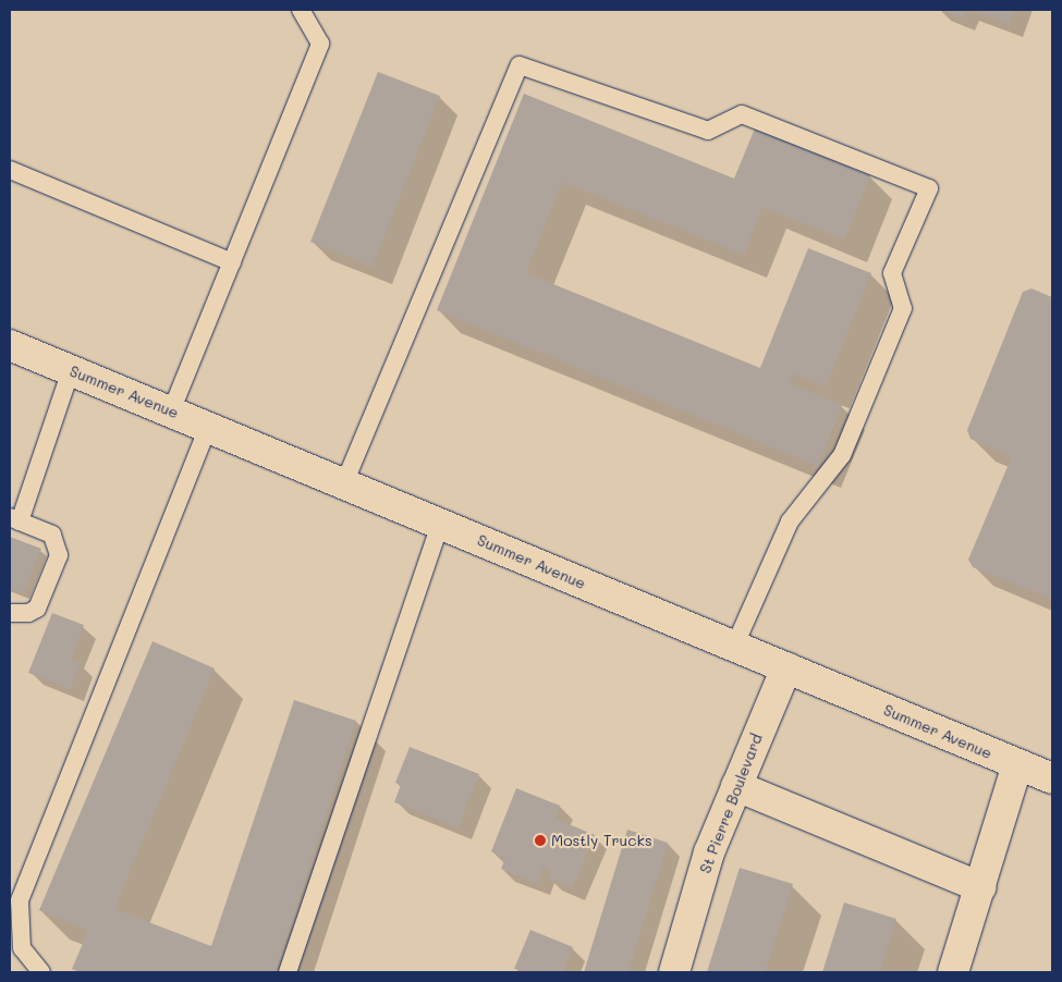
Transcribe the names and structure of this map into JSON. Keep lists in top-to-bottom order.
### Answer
{
  "streets": {
    "main road": ["Summer Avenue", "St Pierre Boulevard"]
  },
  "crossings": [
    ["Summer Avenue", "St Pierre Boulevard"]
  ],
  "places": ["Mostly Trucks"]
}
